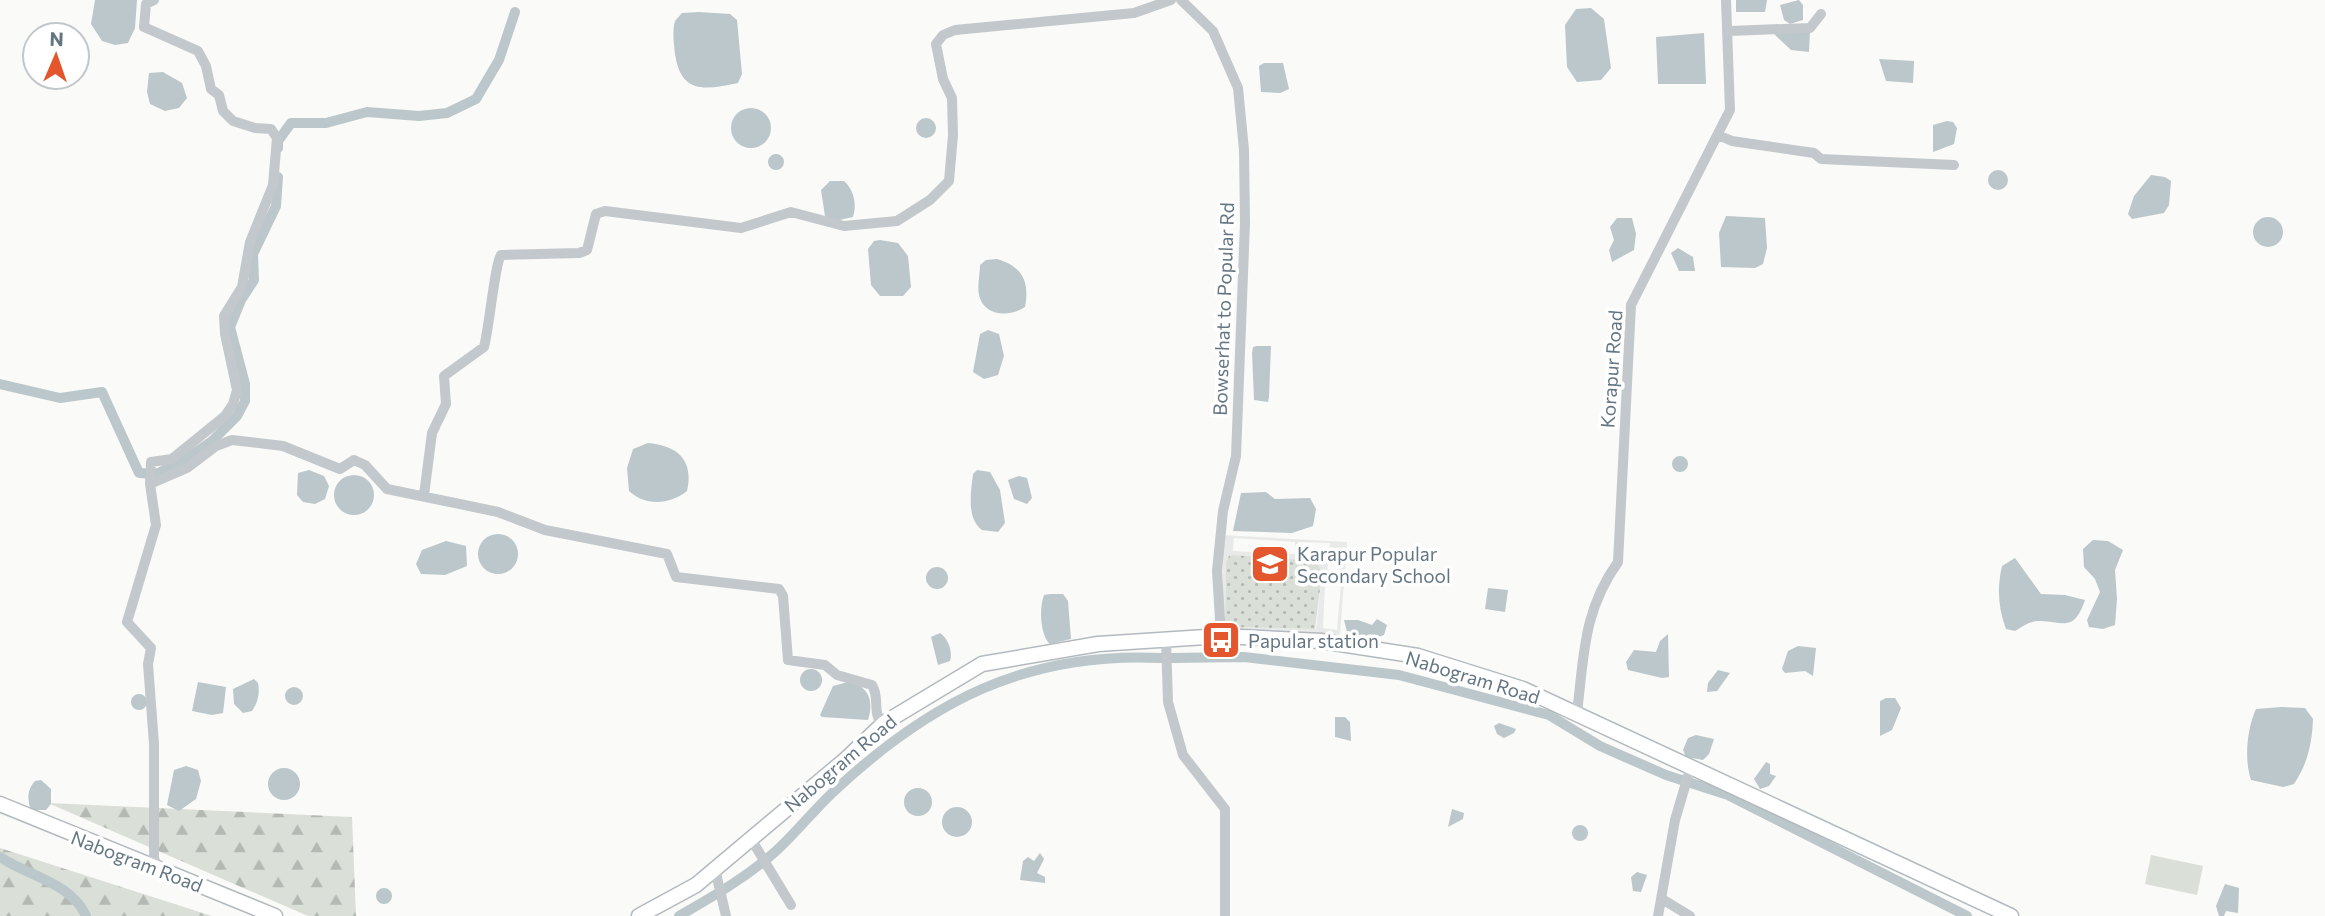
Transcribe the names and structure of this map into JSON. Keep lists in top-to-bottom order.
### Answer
{
  "streets": {
    "main road": ["Nabogram Road"],
    "street": ["Bowserhat to Popular Rd", "Korapur Road"]
  },
  "crossings": [
    ["Bowserhat to Popular Rd", "Nabogram Road"],
    ["Korapur Road", "Nabogram Road"]
  ],
  "places": {
    "school or university": ["Karapur Popular Secondary School"],
    "bus stop": ["Papular station"]
  },
  "north": "top"
}
